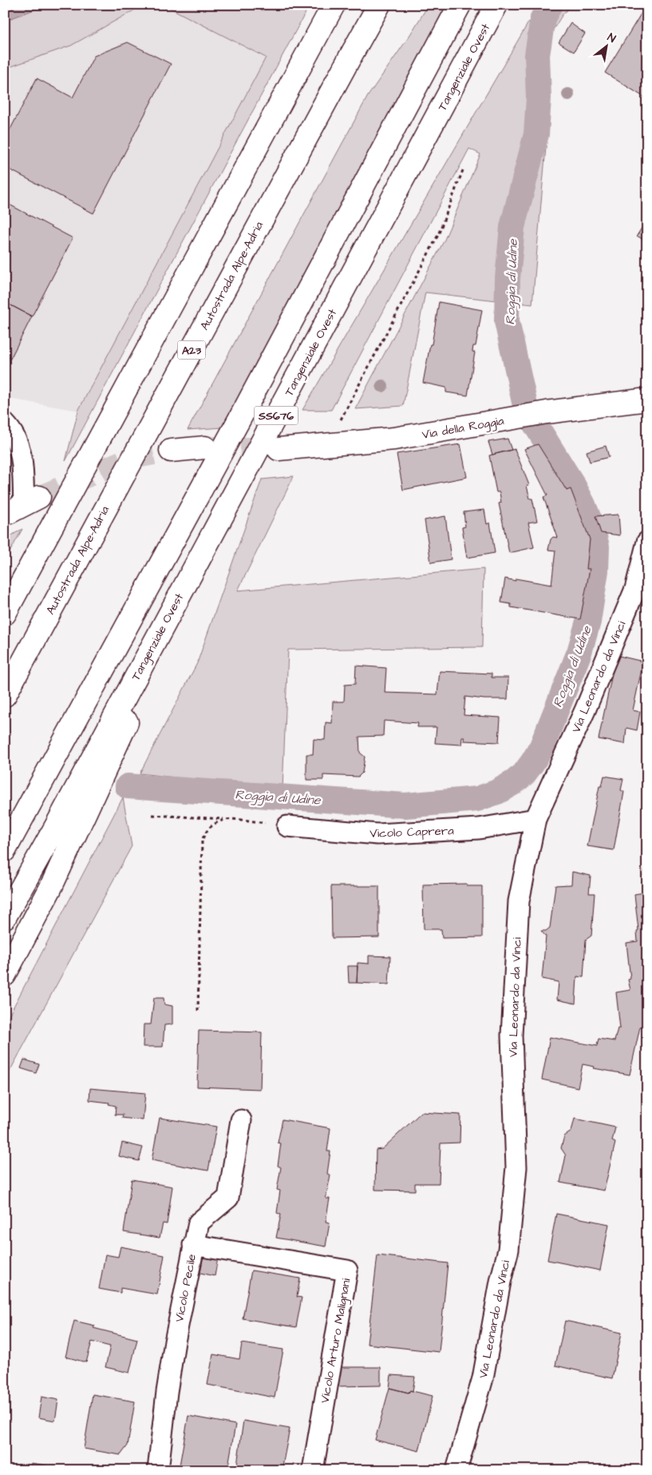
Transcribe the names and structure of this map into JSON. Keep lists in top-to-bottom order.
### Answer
{
  "streets": {
    "main road": [
      "Tangenziale Ovest",
      "Autostrada Alpe-Adria",
      "A23",
      "SS676",
      "Via della Roggia"
    ],
    "street": [
      "Via Leonardo da Vinci",
      "Vicolo Caprera",
      "Vicolo Pecile",
      "Vicolo Arturo Malignani"
    ]
  },
  "crossings": [
    ["Via Leonardo da Vinci", "Vicolo Caprera"],
    ["Vicolo Pecile", "Vicolo Arturo Malignani"]
  ],
  "water": ["Roggia di Udine"],
  "north": "top right"
}
